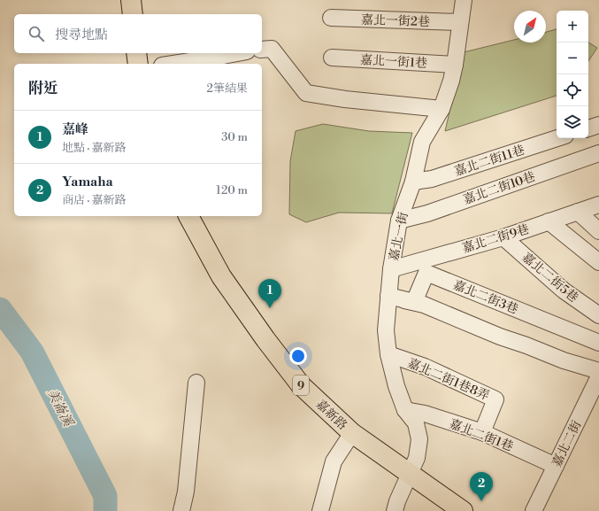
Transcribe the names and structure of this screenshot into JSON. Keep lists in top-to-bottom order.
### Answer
{
  "streets": {
    "main road": ["9", "嘉新路"],
    "street": [
      "嘉北一街2巷",
      "嘉北一街1巷",
      "嘉北二街11巷",
      "嘉北二街10巷",
      "嘉北一街",
      "嘉北二街9巷",
      "嘉北二街5巷",
      "嘉北二街3巷",
      "嘉北二街1巷8弄",
      "嘉北二街1巷",
      "嘉北二街"
    ]
  },
  "crossings": [
    ["嘉北一街2巷", "嘉北一街"],
    ["嘉北一街1巷", "嘉北一街"],
    ["嘉北二街11巷", "嘉北一街"],
    ["嘉北二街10巷", "嘉北一街"],
    ["嘉北一街", "嘉北二街9巷"],
    ["嘉北一街", "嘉北二街3巷"],
    ["嘉北一街", "嘉北二街1巷8弄"],
    ["嘉北一街", "嘉新路"],
    ["嘉北一街", "嘉北二街1巷"],
    ["嘉北二街9巷", "嘉北二街5巷"],
    ["嘉北二街1巷8弄", "嘉北二街1巷"],
    ["嘉北二街1巷", "嘉北二街"]
  ],
  "water": ["美崙溪"],
  "north": "top right",
  "page": {
    "map_buttons": ["+", "−"],
    "search": "搜尋地點",
    "heading": ["附近", "2筆結果"],
    "list": [
      {
        "mark": "1",
        "name": "嘉峰",
        "note": "地點 · 嘉新路",
        "value": "30 m"
      },
      {
        "mark": "2",
        "name": "Yamaha",
        "note": "商店 · 嘉新路",
        "value": "120 m"
      }
    ],
    "pins": ["1", "2"]
  }
}
